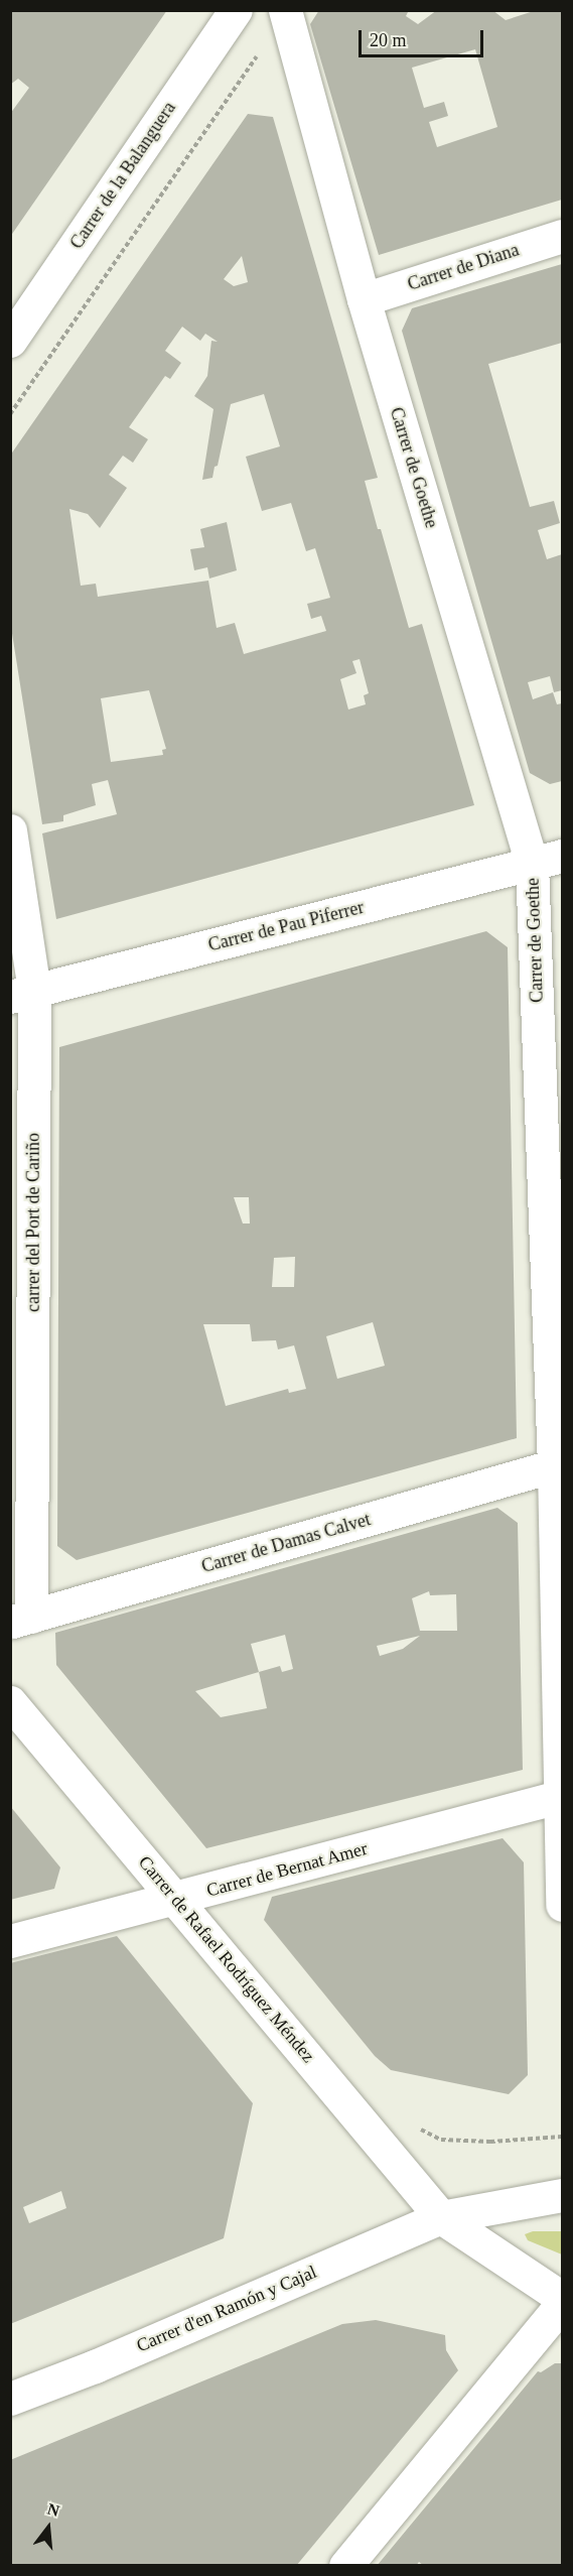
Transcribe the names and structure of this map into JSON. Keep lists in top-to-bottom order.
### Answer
{
  "streets": {
    "street": [
      "Carrer de la Balanguera",
      "Carrer de Diana",
      "Carrer de Goethe",
      "Carrer de Pau Piferrer",
      "carrer del Port de Cariño",
      "Carrer de Damas Calvet",
      "Carrer de Bernat Amer",
      "Carrer de Rafael Rodríguez Méndez",
      "Carrer d'en Ramón y Cajal"
    ]
  },
  "crossings": [
    ["Carrer de Diana", "Carrer de Goethe"],
    ["Carrer de Goethe", "Carrer de Pau Piferrer"],
    ["Carrer de Goethe", "Carrer de Damas Calvet"],
    ["Carrer de Goethe", "Carrer de Bernat Amer"],
    ["Carrer de Pau Piferrer", "carrer del Port de Cariño"],
    ["carrer del Port de Cariño", "Carrer de Damas Calvet"],
    ["Carrer de Bernat Amer", "Carrer de Rafael Rodríguez Méndez"],
    ["Carrer de Rafael Rodríguez Méndez", "Carrer d'en Ramón y Cajal"]
  ],
  "scale_bar": "20 m",
  "north": "top"
}
